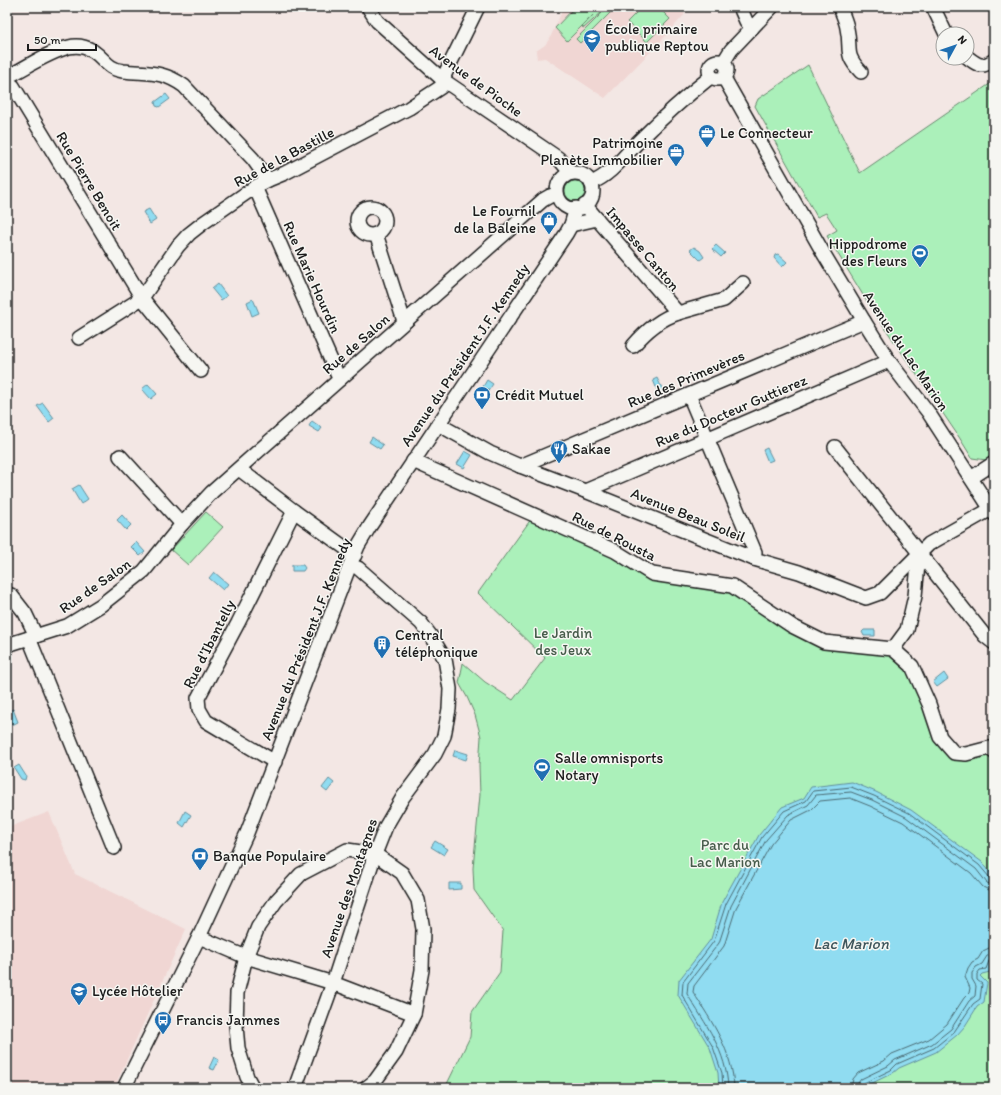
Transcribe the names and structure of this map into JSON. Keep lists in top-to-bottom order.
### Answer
{
  "streets": {
    "street": [
      "Avenue de Pioche",
      "Rue de la Bastille",
      "Rue Pierre Benoit",
      "Impasse Canton",
      "Rue Marie Hourdin",
      "Rue de Salon",
      "Avenue du Lac Marion",
      "Avenue du Président J.F. Kennedy",
      "Rue des Primevères",
      "Rue du Docteur Guttierez",
      "Avenue Beau Soleil",
      "Rue de Rousta",
      "Rue d'Ibantelly",
      "Avenue des Montagnes"
    ]
  },
  "crossings": [
    ["Avenue de Pioche", "Rue de la Bastille"],
    ["Avenue de Pioche", "Impasse Canton"],
    ["Avenue de Pioche", "Rue de Salon"],
    ["Avenue de Pioche", "Avenue du Président J.F. Kennedy"],
    ["Rue de la Bastille", "Rue Pierre Benoit"],
    ["Rue de la Bastille", "Rue Marie Hourdin"],
    ["Impasse Canton", "Rue de Salon"],
    ["Impasse Canton", "Avenue du Président J.F. Kennedy"],
    ["Rue Marie Hourdin", "Rue de Salon"],
    ["Rue de Salon", "Avenue du Président J.F. Kennedy"],
    ["Avenue du Lac Marion", "Rue des Primevères"],
    ["Avenue du Lac Marion", "Rue du Docteur Guttierez"],
    ["Avenue du Lac Marion", "Avenue Beau Soleil"],
    ["Avenue du Président J.F. Kennedy", "Avenue Beau Soleil"],
    ["Avenue du Président J.F. Kennedy", "Rue de Rousta"],
    ["Avenue du Président J.F. Kennedy", "Rue d'Ibantelly"],
    ["Avenue du Président J.F. Kennedy", "Avenue des Montagnes"],
    ["Rue des Primevères", "Avenue Beau Soleil"],
    ["Rue du Docteur Guttierez", "Avenue Beau Soleil"]
  ],
  "water": ["Lac Marion"],
  "parks": ["Le Jardin des Jeux", "Parc du Lac Marion"],
  "places": {
    "school or university": ["École primaire publique Reptou", "Lycée Hôtelier"],
    "office": ["Le Connecteur", "Patrimoine Planète Immobilier"],
    "shop": ["Le Fournil de la Baleine"],
    "sports": ["Hippodrome des Fleurs", "Salle omnisports Notary"],
    "bank": ["Crédit Mutuel", "Banque Populaire"],
    "restaurant": ["Sakae"],
    "building": ["Central téléphonique"],
    "bus stop": ["Francis Jammes"]
  },
  "scale_bar": "50 m",
  "north": "top right"
}
